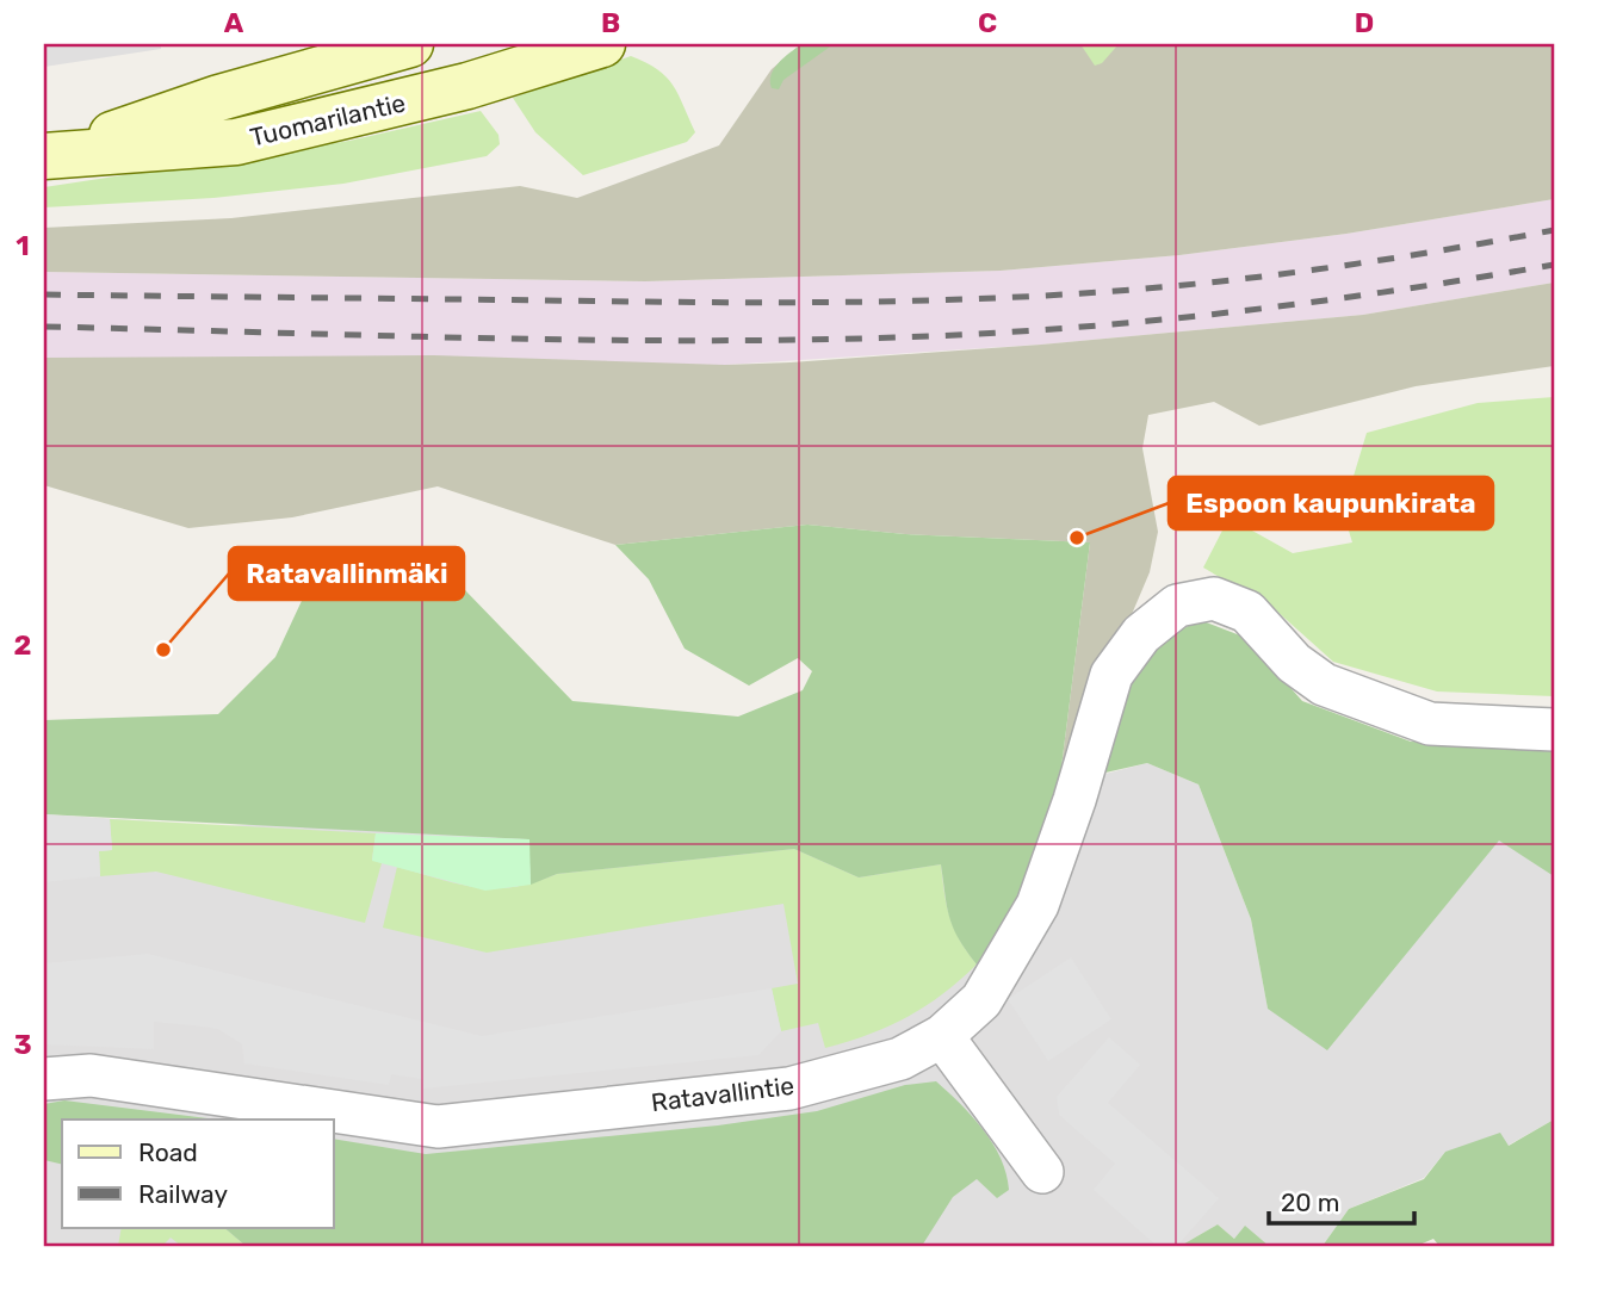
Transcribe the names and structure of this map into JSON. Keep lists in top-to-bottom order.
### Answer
{
  "streets": {
    "main road": ["Tuomarilantie"],
    "street": ["Ratavallintie"]
  },
  "places": ["Espoon kaupunkirata", "Ratavallinmäki"],
  "legend": ["Road", "Railway"],
  "scale_bar": "20 m",
  "grid": {
    "columns": [
      "A",
      "B",
      "C",
      "D"
    ],
    "rows": ["1", "2", "3"]
  }
}
